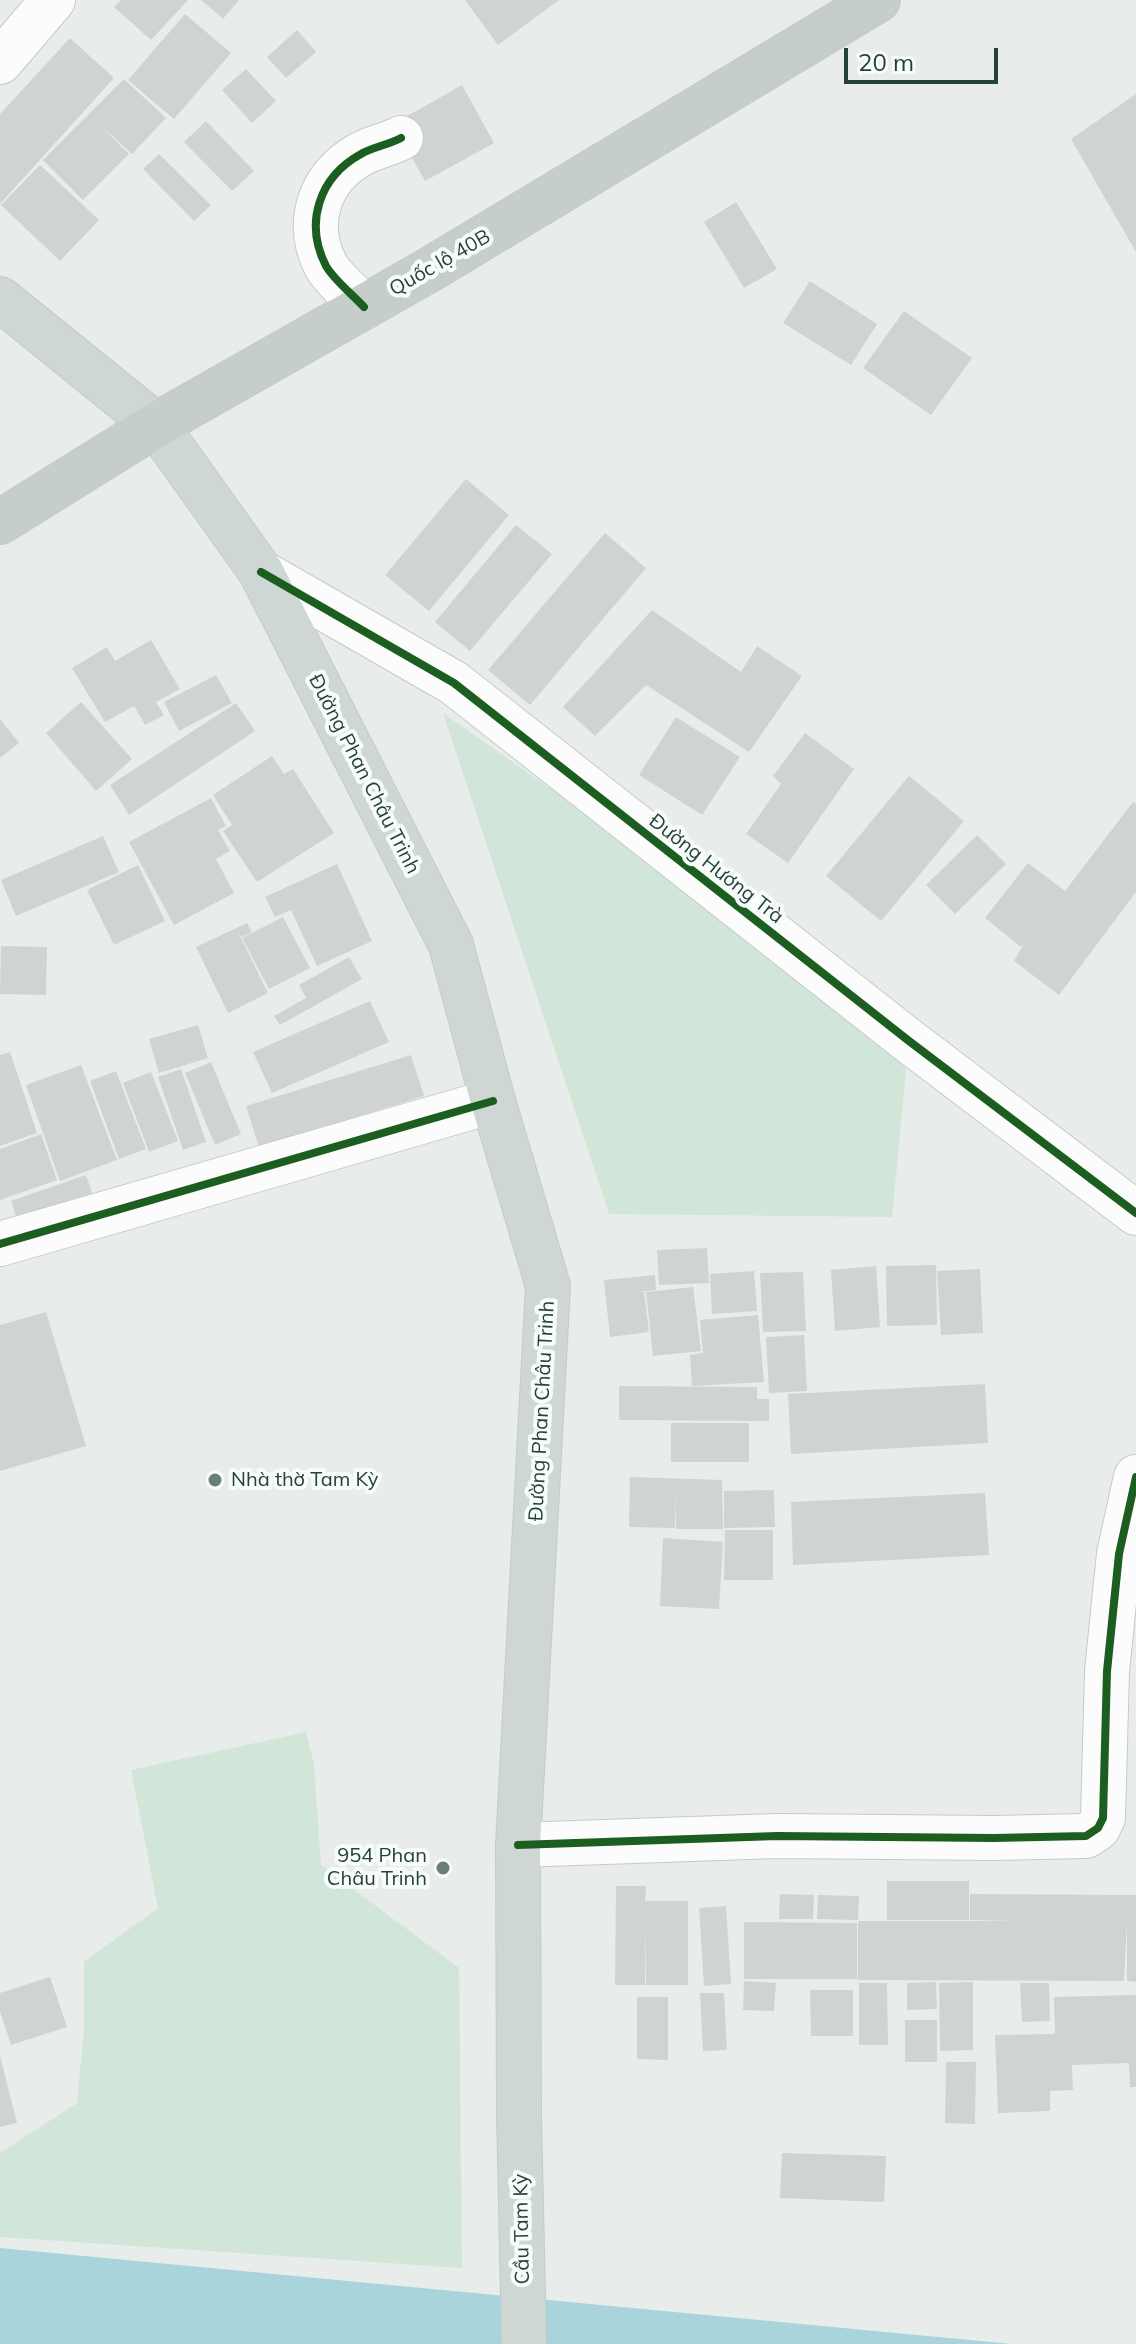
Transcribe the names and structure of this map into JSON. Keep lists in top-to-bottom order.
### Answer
{
  "streets": {
    "highway": ["Quốc lộ 40B"],
    "main road": ["Đường Phan Châu Trinh", "Cầu Tam Kỳ"],
    "street": ["Đường Hương Trà"]
  },
  "crossings": [
    ["Quốc lộ 40B", "Đường Phan Châu Trinh"],
    ["Đường Phan Châu Trinh", "Đường Hương Trà"],
    ["Đường Phan Châu Trinh", "Cầu Tam Kỳ"]
  ],
  "places": ["Nhà thờ Tam Kỳ", "954 Phan Châu Trinh"],
  "scale_bar": "20 m"
}
